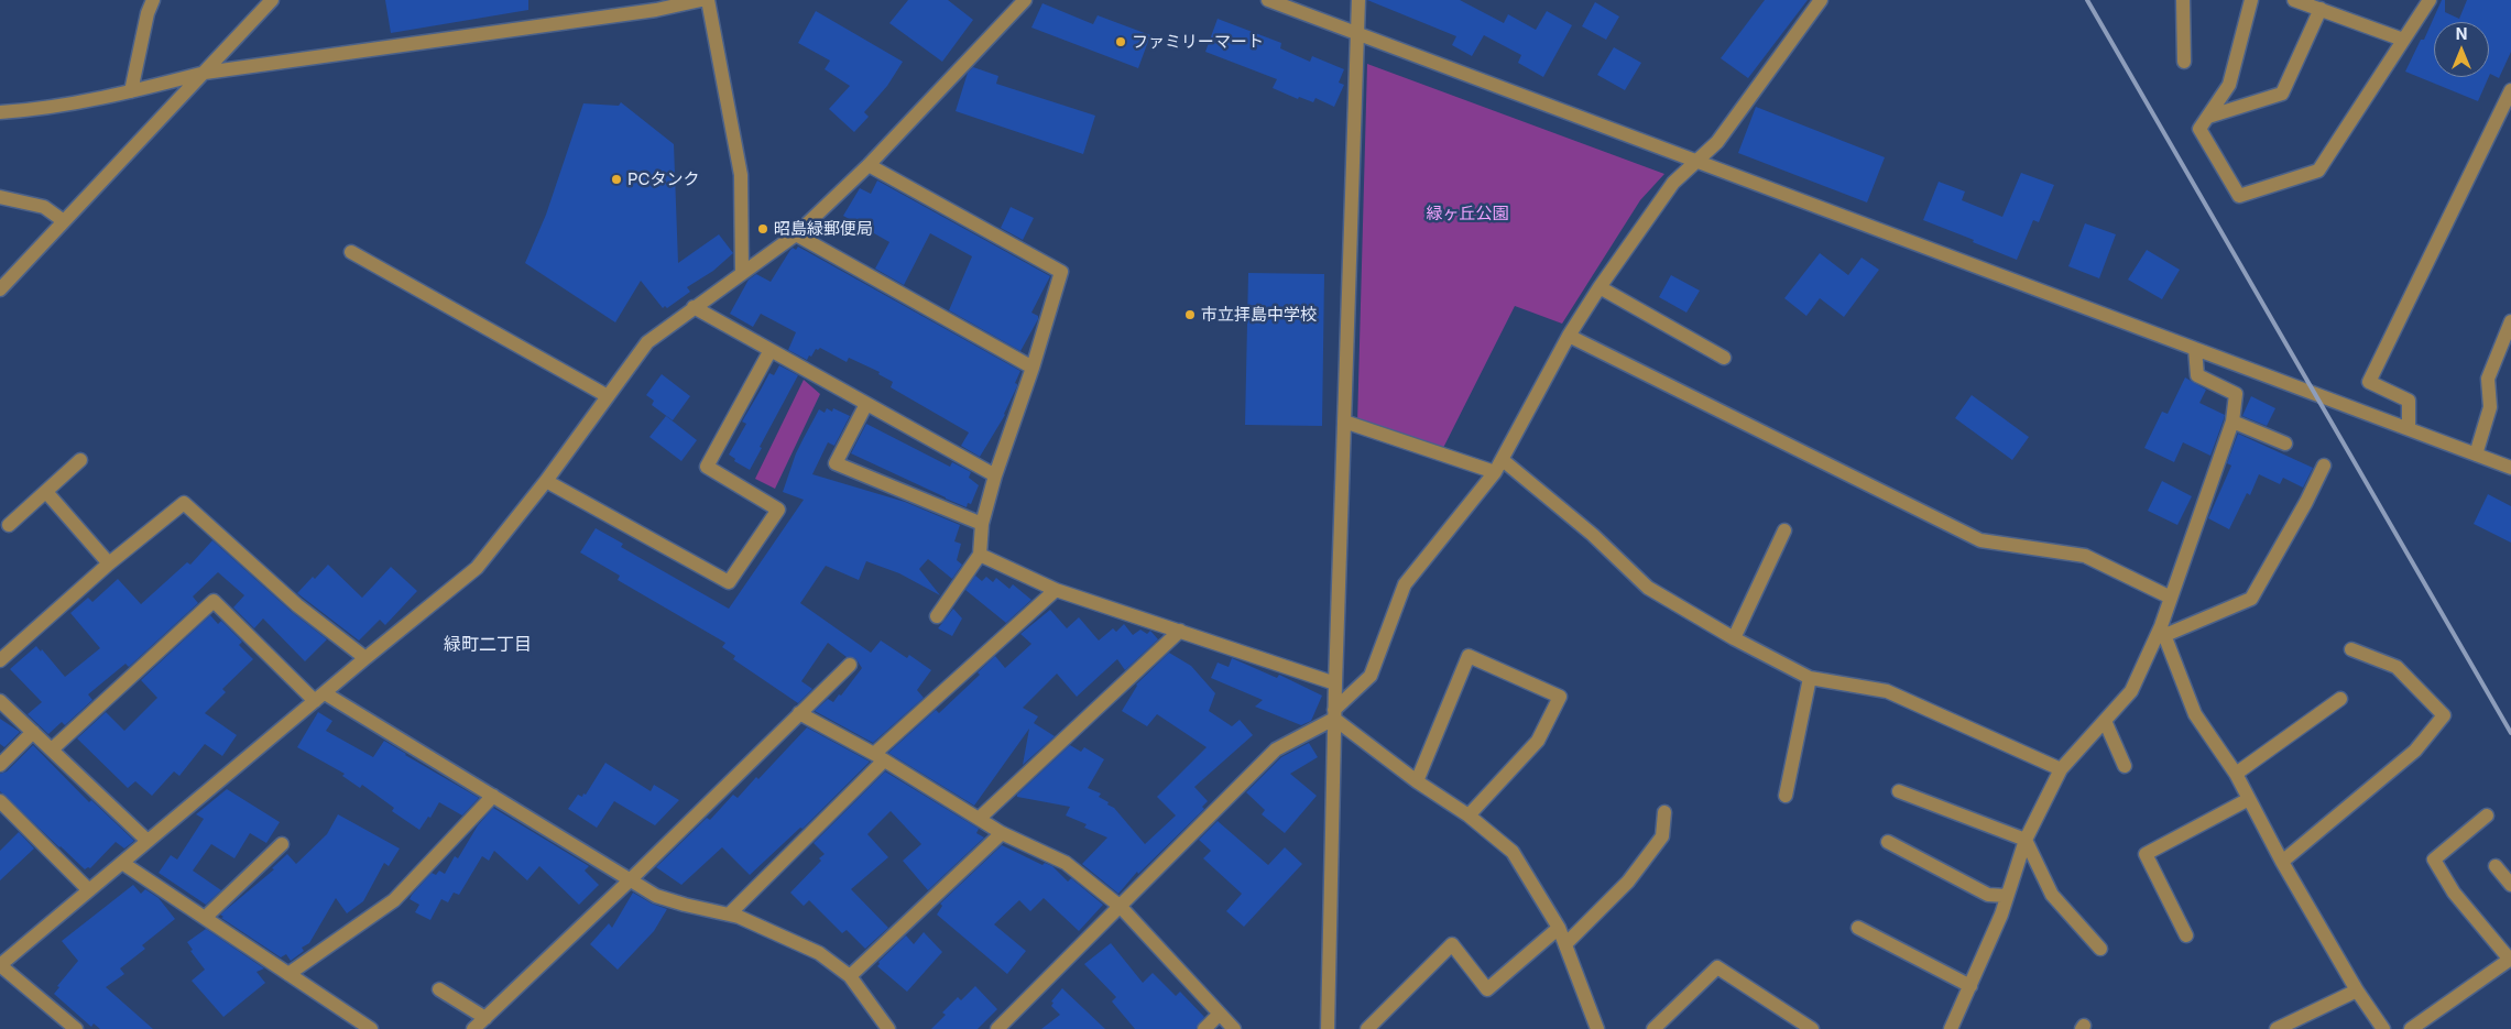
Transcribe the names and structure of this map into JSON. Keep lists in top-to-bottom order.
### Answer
{
  "districts": ["緑町二丁目"],
  "parks": ["緑ヶ丘公園"],
  "places": [
    "ファミリーマート",
    "PCタンク",
    "昭島緑郵便局",
    "市立拝島中学校"
  ],
  "north": "top"
}
